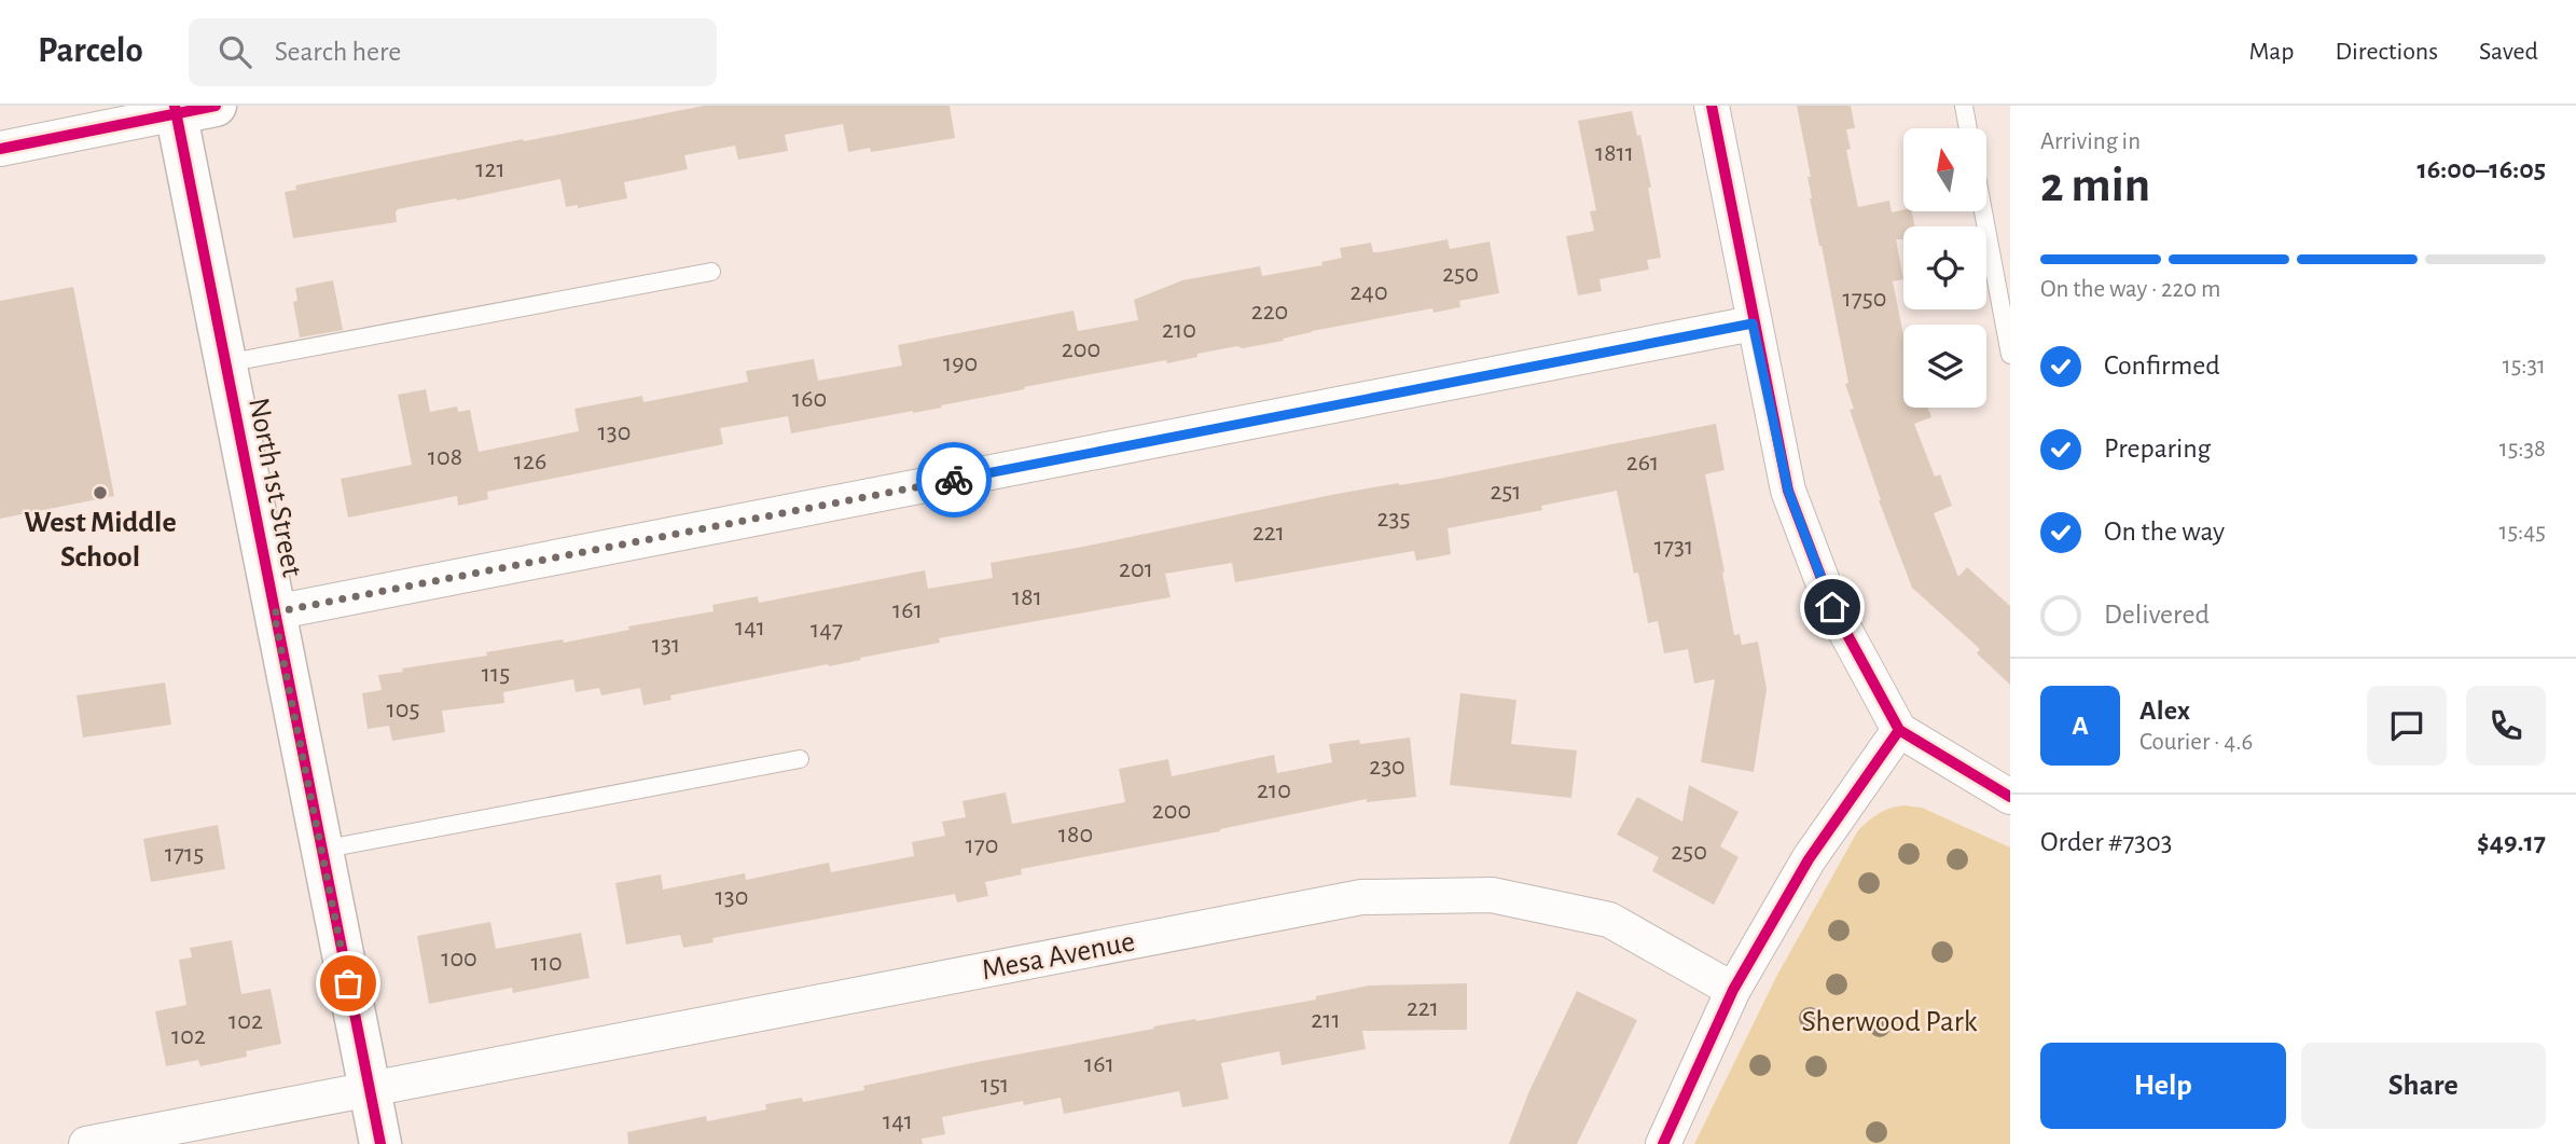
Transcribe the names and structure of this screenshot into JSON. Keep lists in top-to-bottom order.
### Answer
{
  "streets": {
    "main road": ["North 1st Street"],
    "street": ["Mesa Avenue"]
  },
  "crossings": [
    ["North 1st Street", "Mesa Avenue"]
  ],
  "parks": ["Sherwood Park"],
  "places": ["West Middle School"],
  "house_numbers": [
    "1811",
    "121",
    "250",
    "240",
    "1750",
    "220",
    "210",
    "200",
    "190",
    "160",
    "130",
    "108",
    "126",
    "261",
    "251",
    "235",
    "221",
    "1731",
    "201",
    "181",
    "161",
    "141",
    "147",
    "131",
    "115",
    "105",
    "230",
    "210",
    "200",
    "180",
    "170",
    "250",
    "1715",
    "130",
    "100",
    "110",
    "221",
    "211",
    "102",
    "102",
    "161",
    "151",
    "141"
  ],
  "north": "top",
  "page": {
    "header": "Parcelo",
    "search": "Search here",
    "nav": ["Map", "Directions", "Saved"],
    "heading": ["2 min", "Arriving in", "16:00–16:05"],
    "panel": [
      "Alex",
      "Courier · 4.6",
      "Order #7303",
      "$49.17"
    ],
    "bar": "On the way · 220 m",
    "list": [
      ["Confirmed", "15:31"],
      ["Preparing", "15:38"],
      ["On the way", "15:45"],
      "Delivered"
    ],
    "round": "A",
    "buttons": ["Help", "Share"]
  }
}
